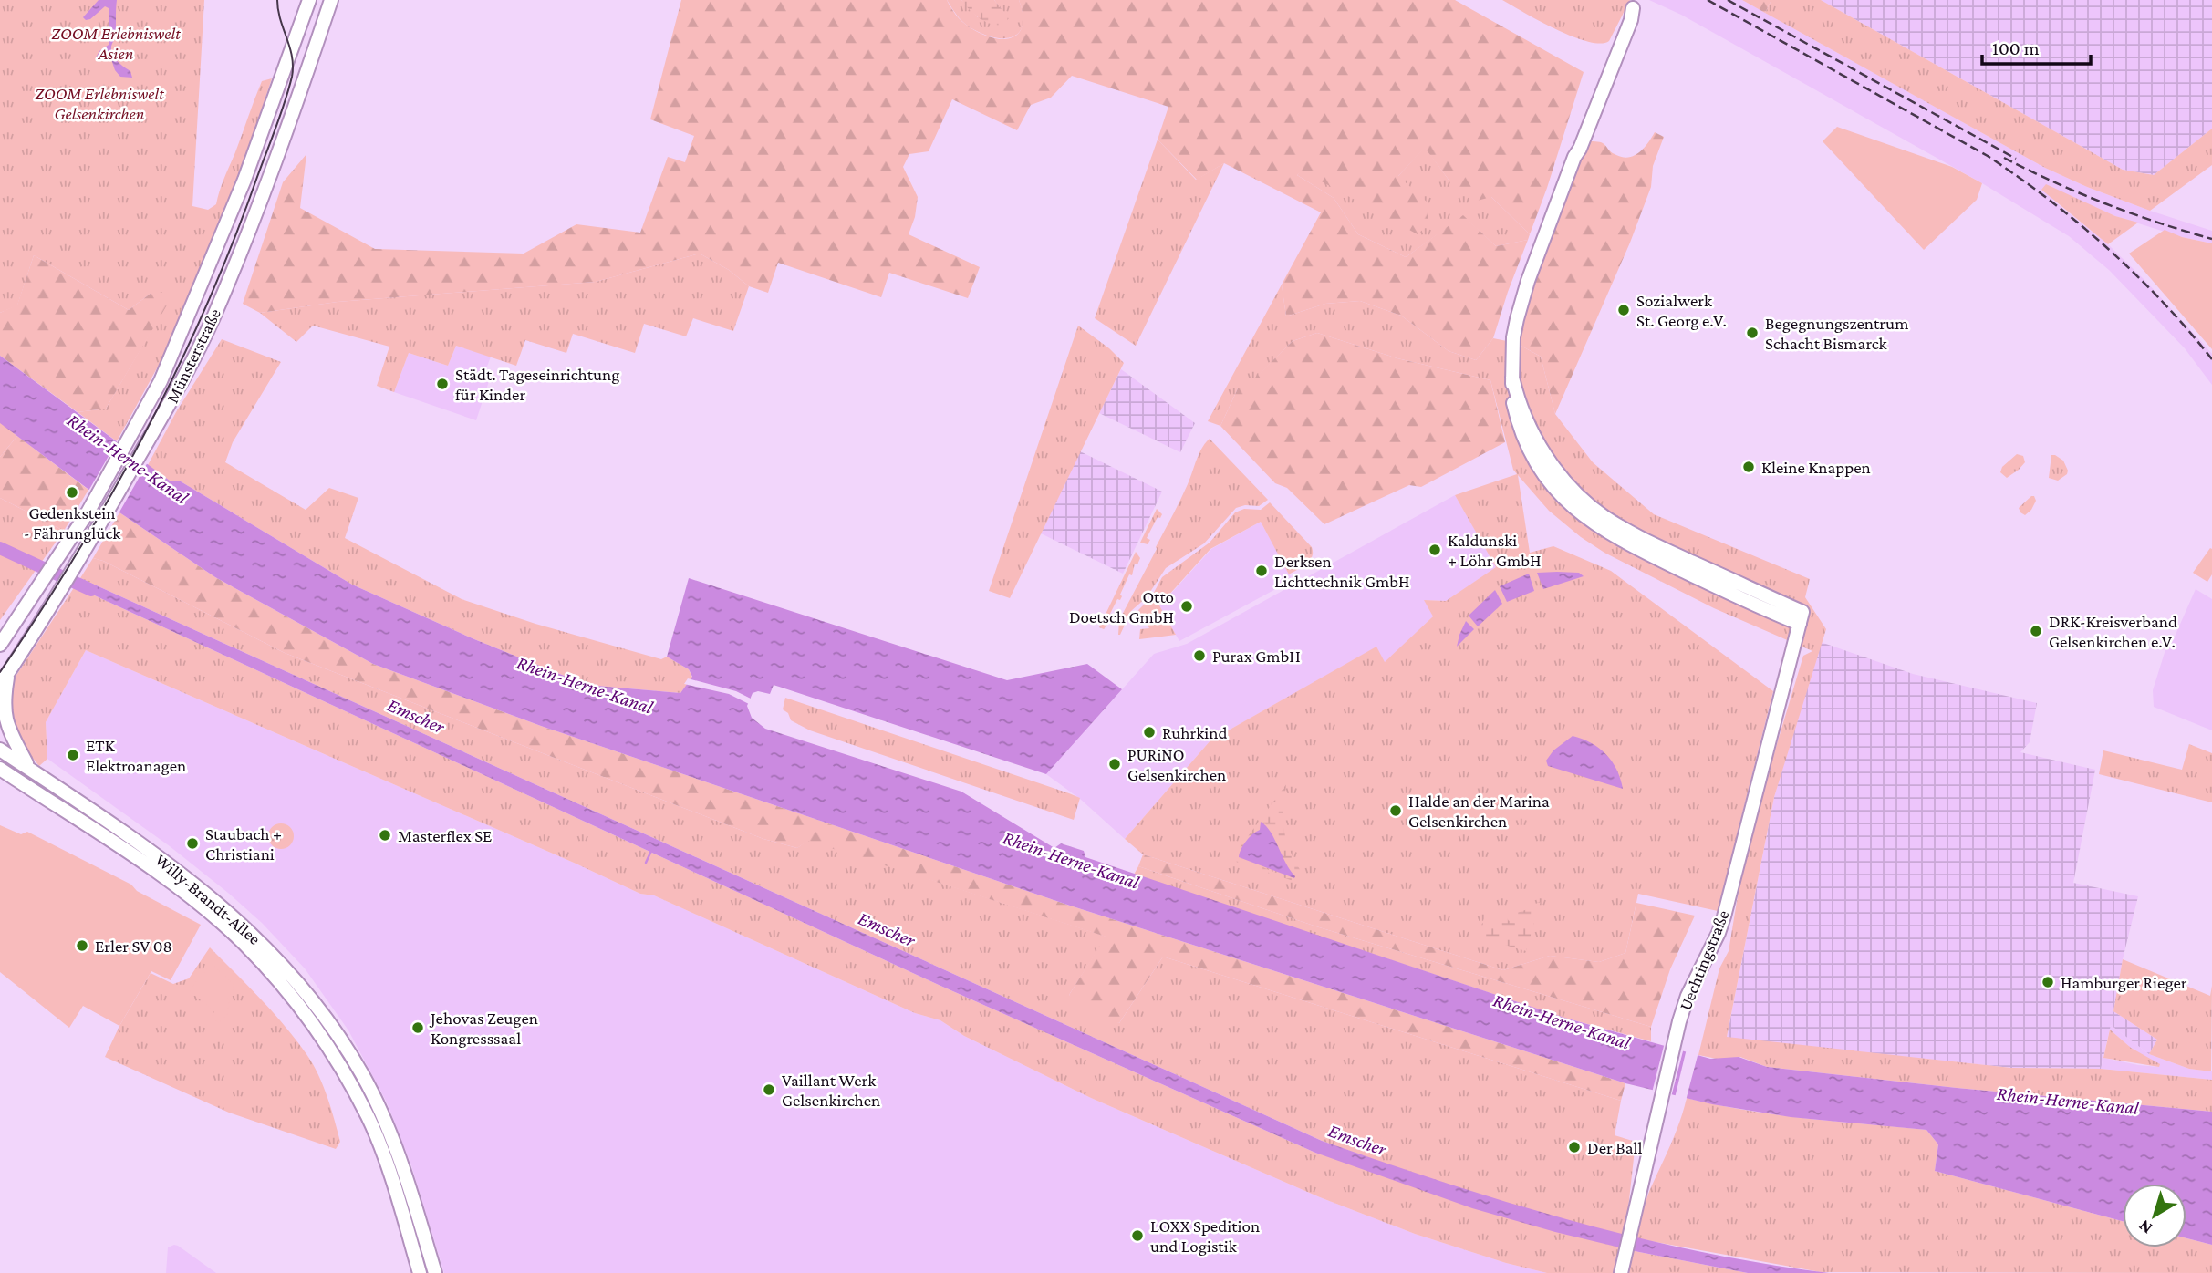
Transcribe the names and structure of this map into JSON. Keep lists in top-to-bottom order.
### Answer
{
  "streets": {
    "main road": ["Münsterstraße", "Willy-Brandt-Allee", "Uechtingstraße"]
  },
  "water": ["Rhein-Herne-Kanal", "Emscher"],
  "parks": ["ZOOM Erlebniswelt Asien", "ZOOM Erlebniswelt Gelsenkirchen"],
  "places": [
    "Sozialwerk St. Georg e.V.",
    "Begegnungszentrum Schacht Bismarck",
    "Städt. Tageseinrichtung für Kinder",
    "Kleine Knappen",
    "Gedenkstein - Fährunglück",
    "Kaldunski + Löhr GmbH",
    "Derksen Lichttechnik GmbH",
    "Otto Doetsch GmbH",
    "DRK-Kreisverband Gelsenkirchen e.V.",
    "Purax GmbH",
    "Ruhrkind",
    "ETK Elektroanagen",
    "PURiNO Gelsenkirchen",
    "Halde an der Marina Gelsenkirchen",
    "Masterflex SE",
    "Staubach + Christiani",
    "Erler SV 08",
    "Hamburger Rieger",
    "Jehovas Zeugen Kongresssaal",
    "Vaillant Werk Gelsenkirchen",
    "Der Ball",
    "LOXX Spedition und Logistik"
  ],
  "scale_bar": "100 m",
  "north": "bottom left"
}
